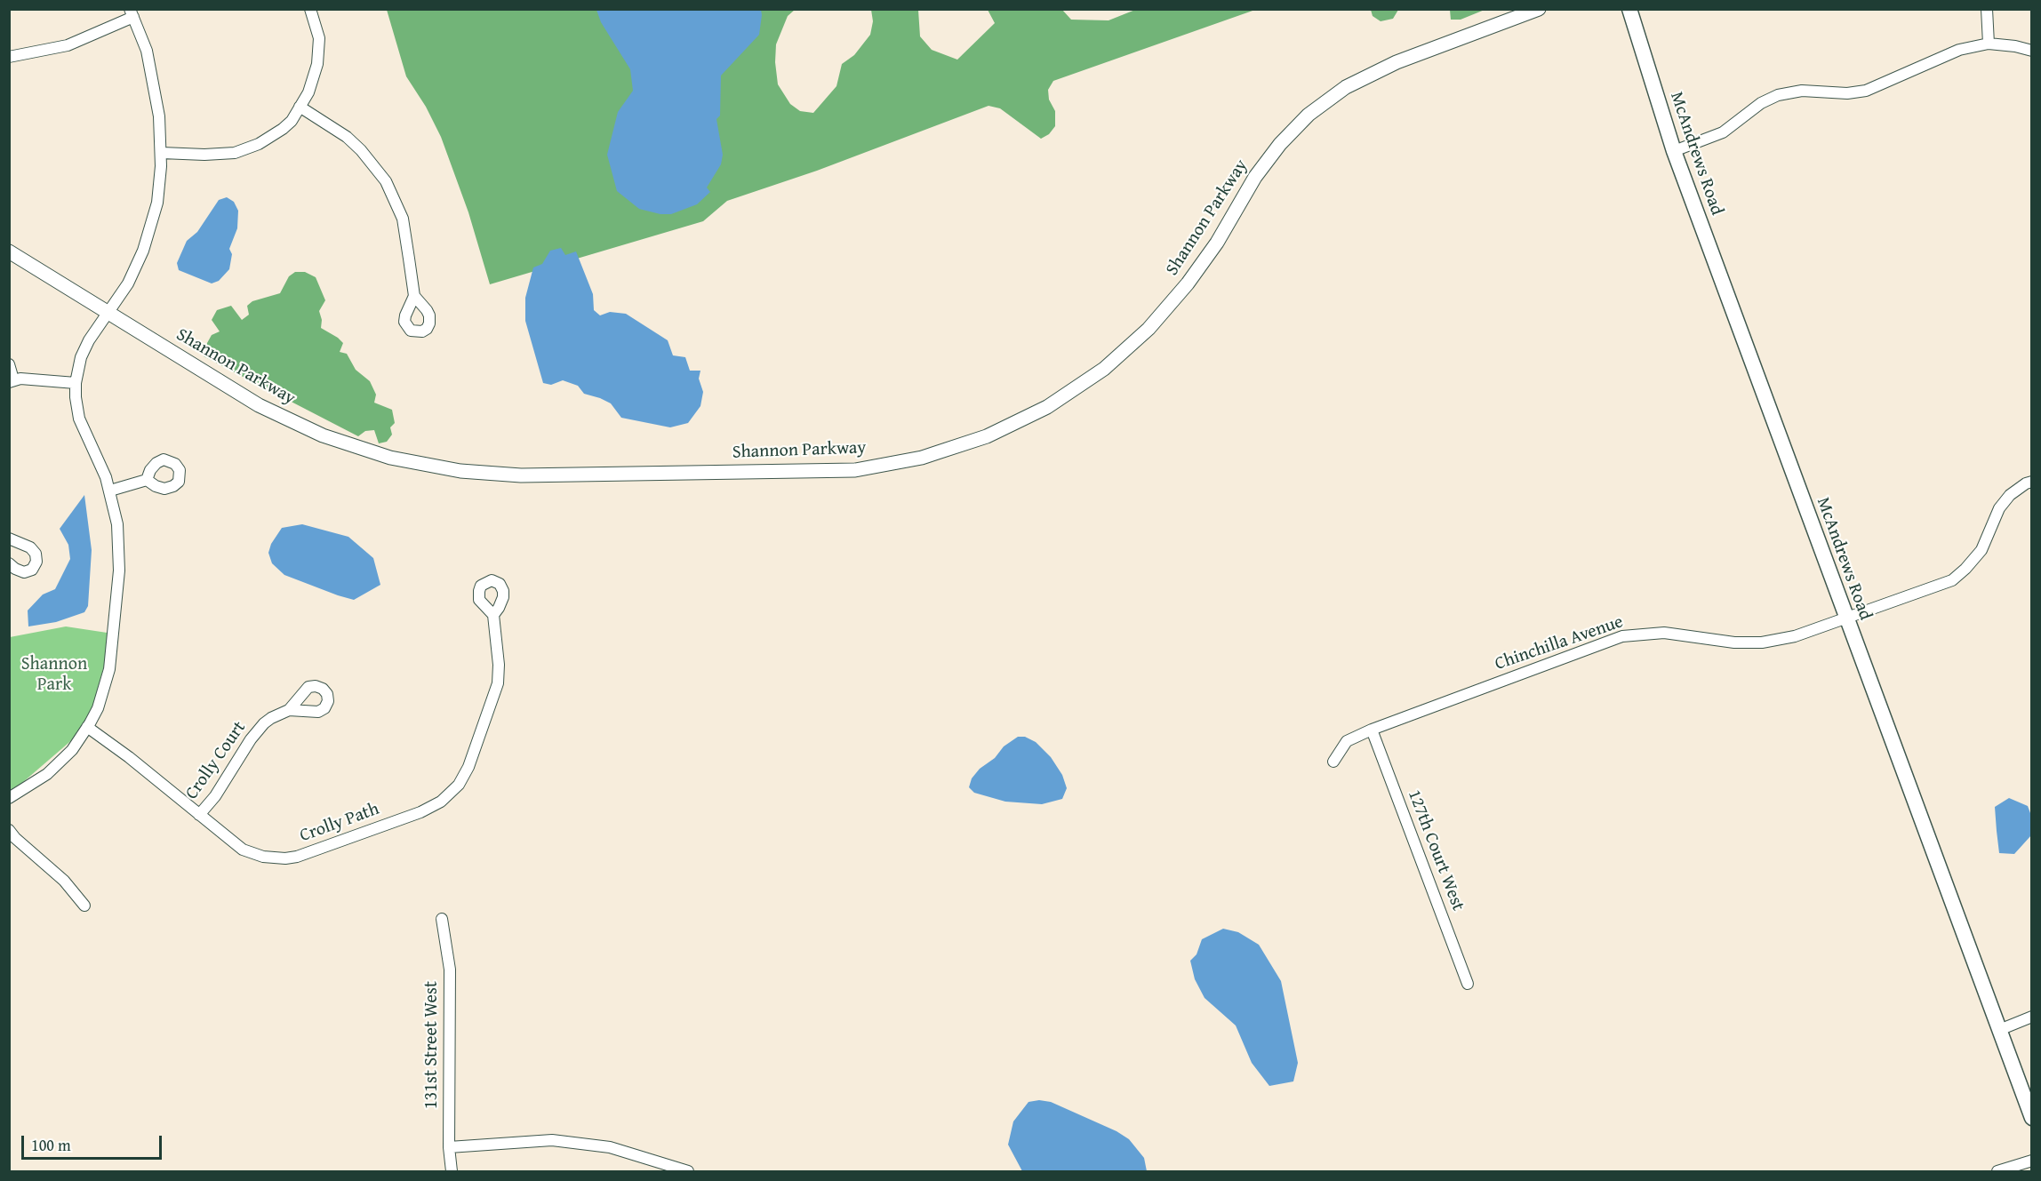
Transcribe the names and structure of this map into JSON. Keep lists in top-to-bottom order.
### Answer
{
  "streets": {
    "main road": ["McAndrews Road"],
    "street": [
      "Shannon Parkway",
      "Chinchilla Avenue",
      "Crolly Court",
      "Crolly Path",
      "127th Court West",
      "131st Street West"
    ]
  },
  "crossings": [
    ["McAndrews Road", "Chinchilla Avenue"],
    ["Chinchilla Avenue", "127th Court West"],
    ["Crolly Court", "Crolly Path"]
  ],
  "parks": ["Shannon Park"],
  "scale_bar": "100 m"
}
